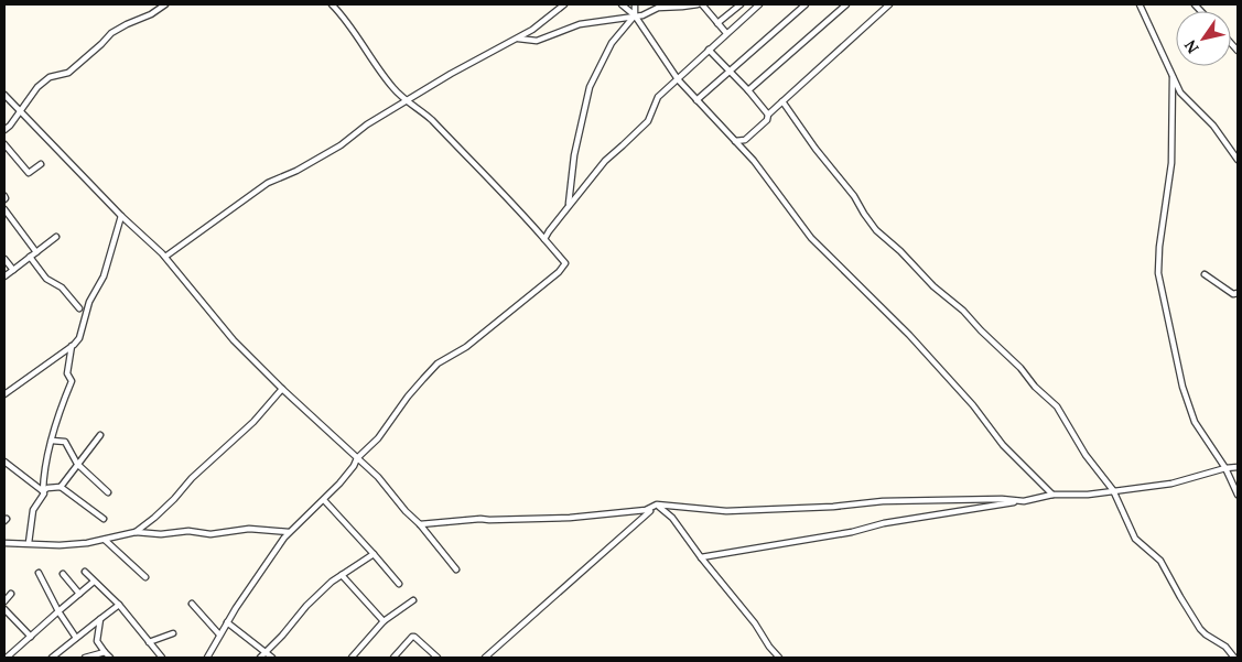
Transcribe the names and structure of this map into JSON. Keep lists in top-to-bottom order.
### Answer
{
  "north": "bottom left"
}
